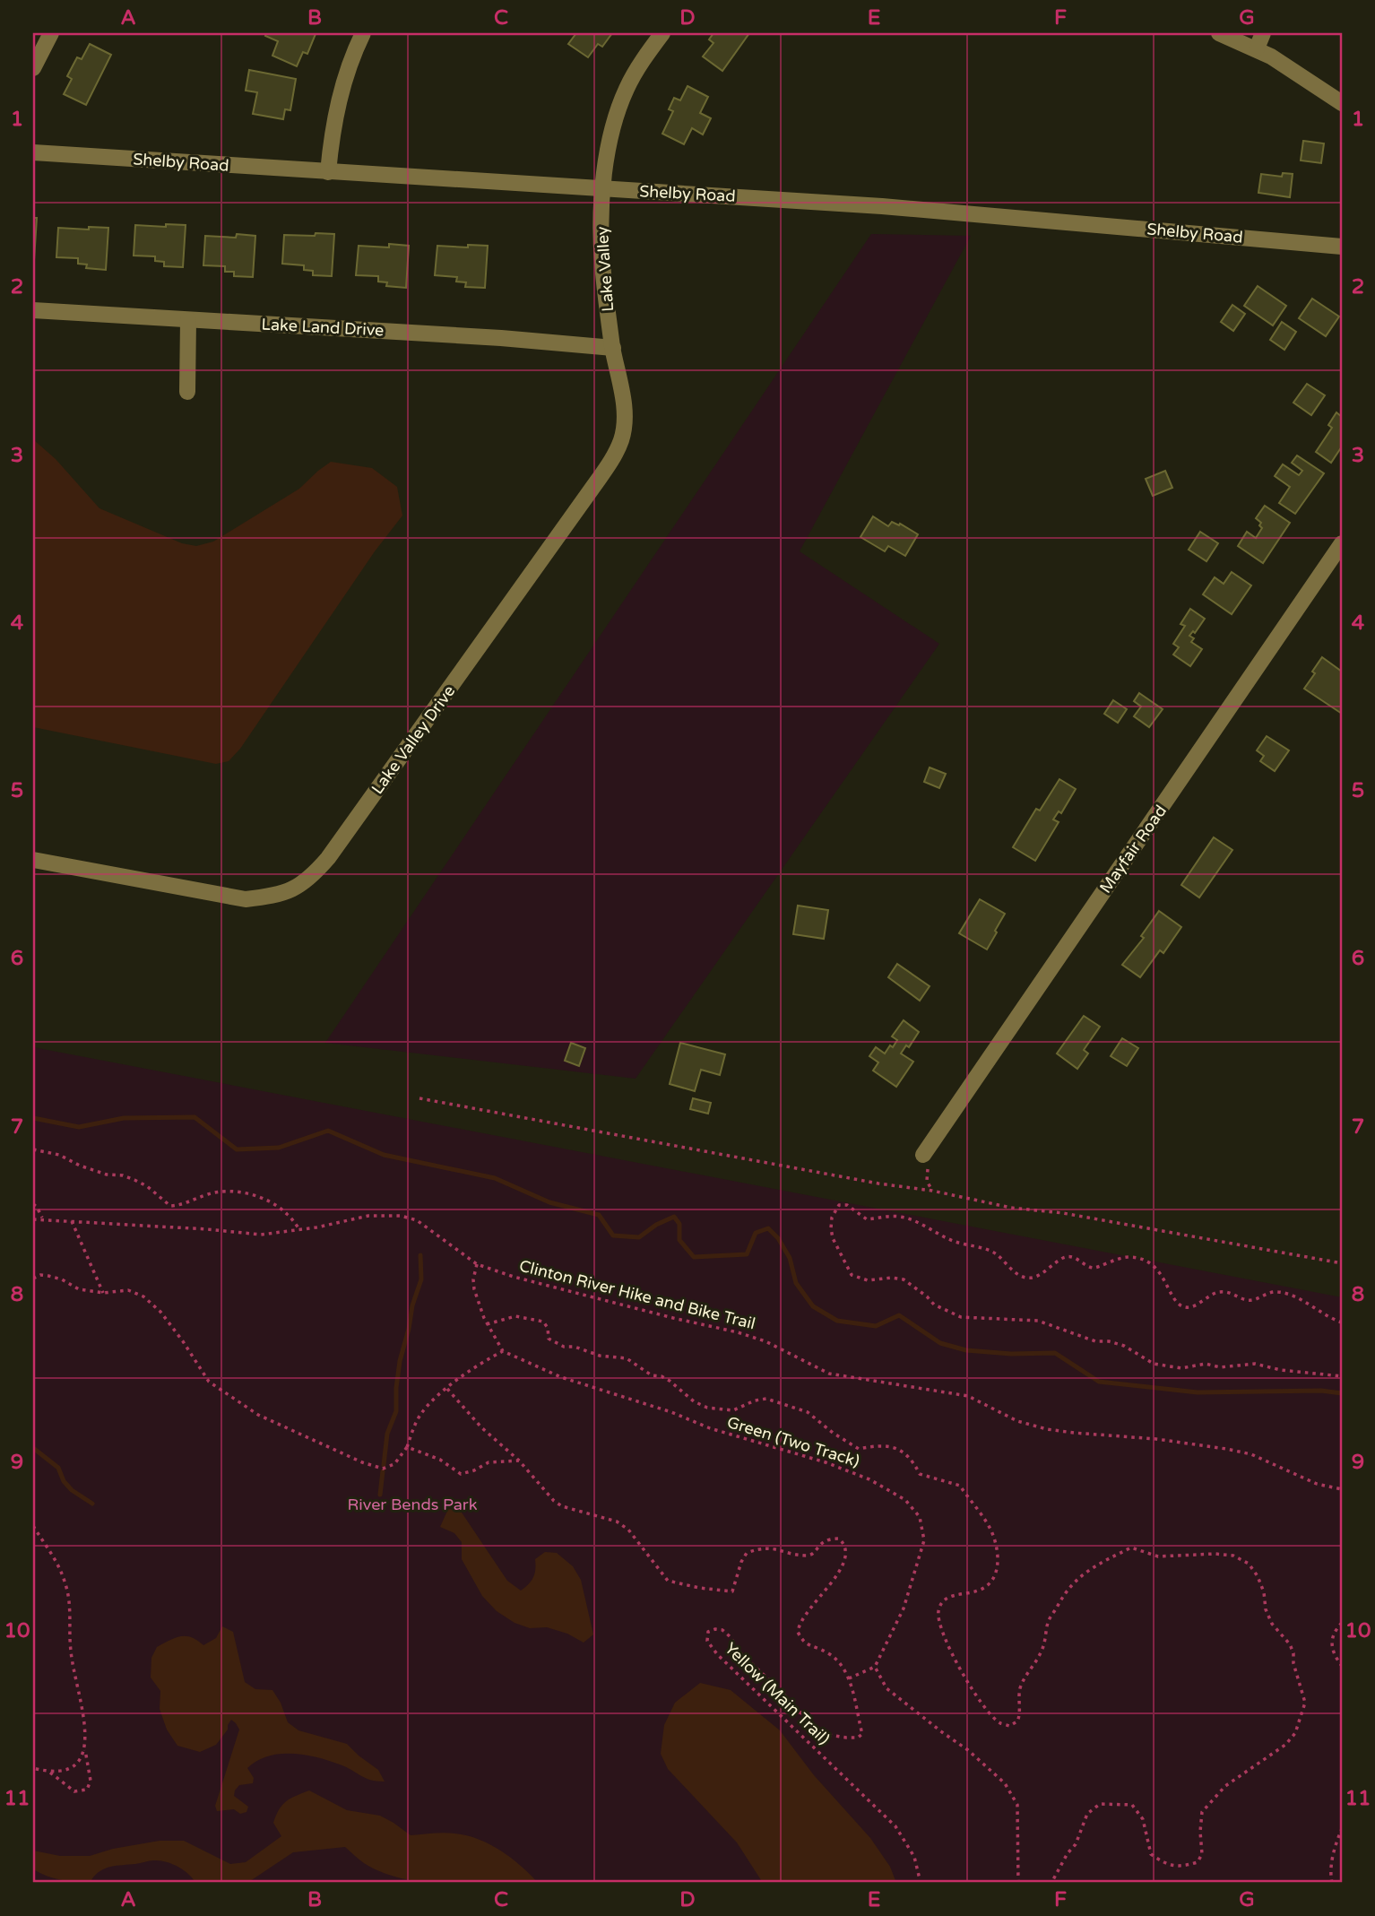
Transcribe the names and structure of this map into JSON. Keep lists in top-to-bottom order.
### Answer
{
  "streets": {
    "street": [
      "Shelby Road",
      "Lake Valley",
      "Lake Land Drive",
      "Lake Valley Drive",
      "Mayfair Road"
    ],
    "path": ["Clinton River Hike and Bike Trail", "Green (Two Track)", "Yellow (Main Trail)"]
  },
  "crossings": [
    ["Shelby Road", "Lake Valley"],
    ["Lake Valley", "Lake Land Drive"],
    ["Lake Valley", "Lake Valley Drive"],
    ["Lake Land Drive", "Lake Valley Drive"]
  ],
  "parks": ["River Bends Park"],
  "grid": {
    "columns": [
      "A",
      "B",
      "C",
      "D",
      "E",
      "F",
      "G"
    ],
    "rows": [
      "1",
      "2",
      "3",
      "4",
      "5",
      "6",
      "7",
      "8",
      "9",
      "10",
      "11"
    ]
  }
}
